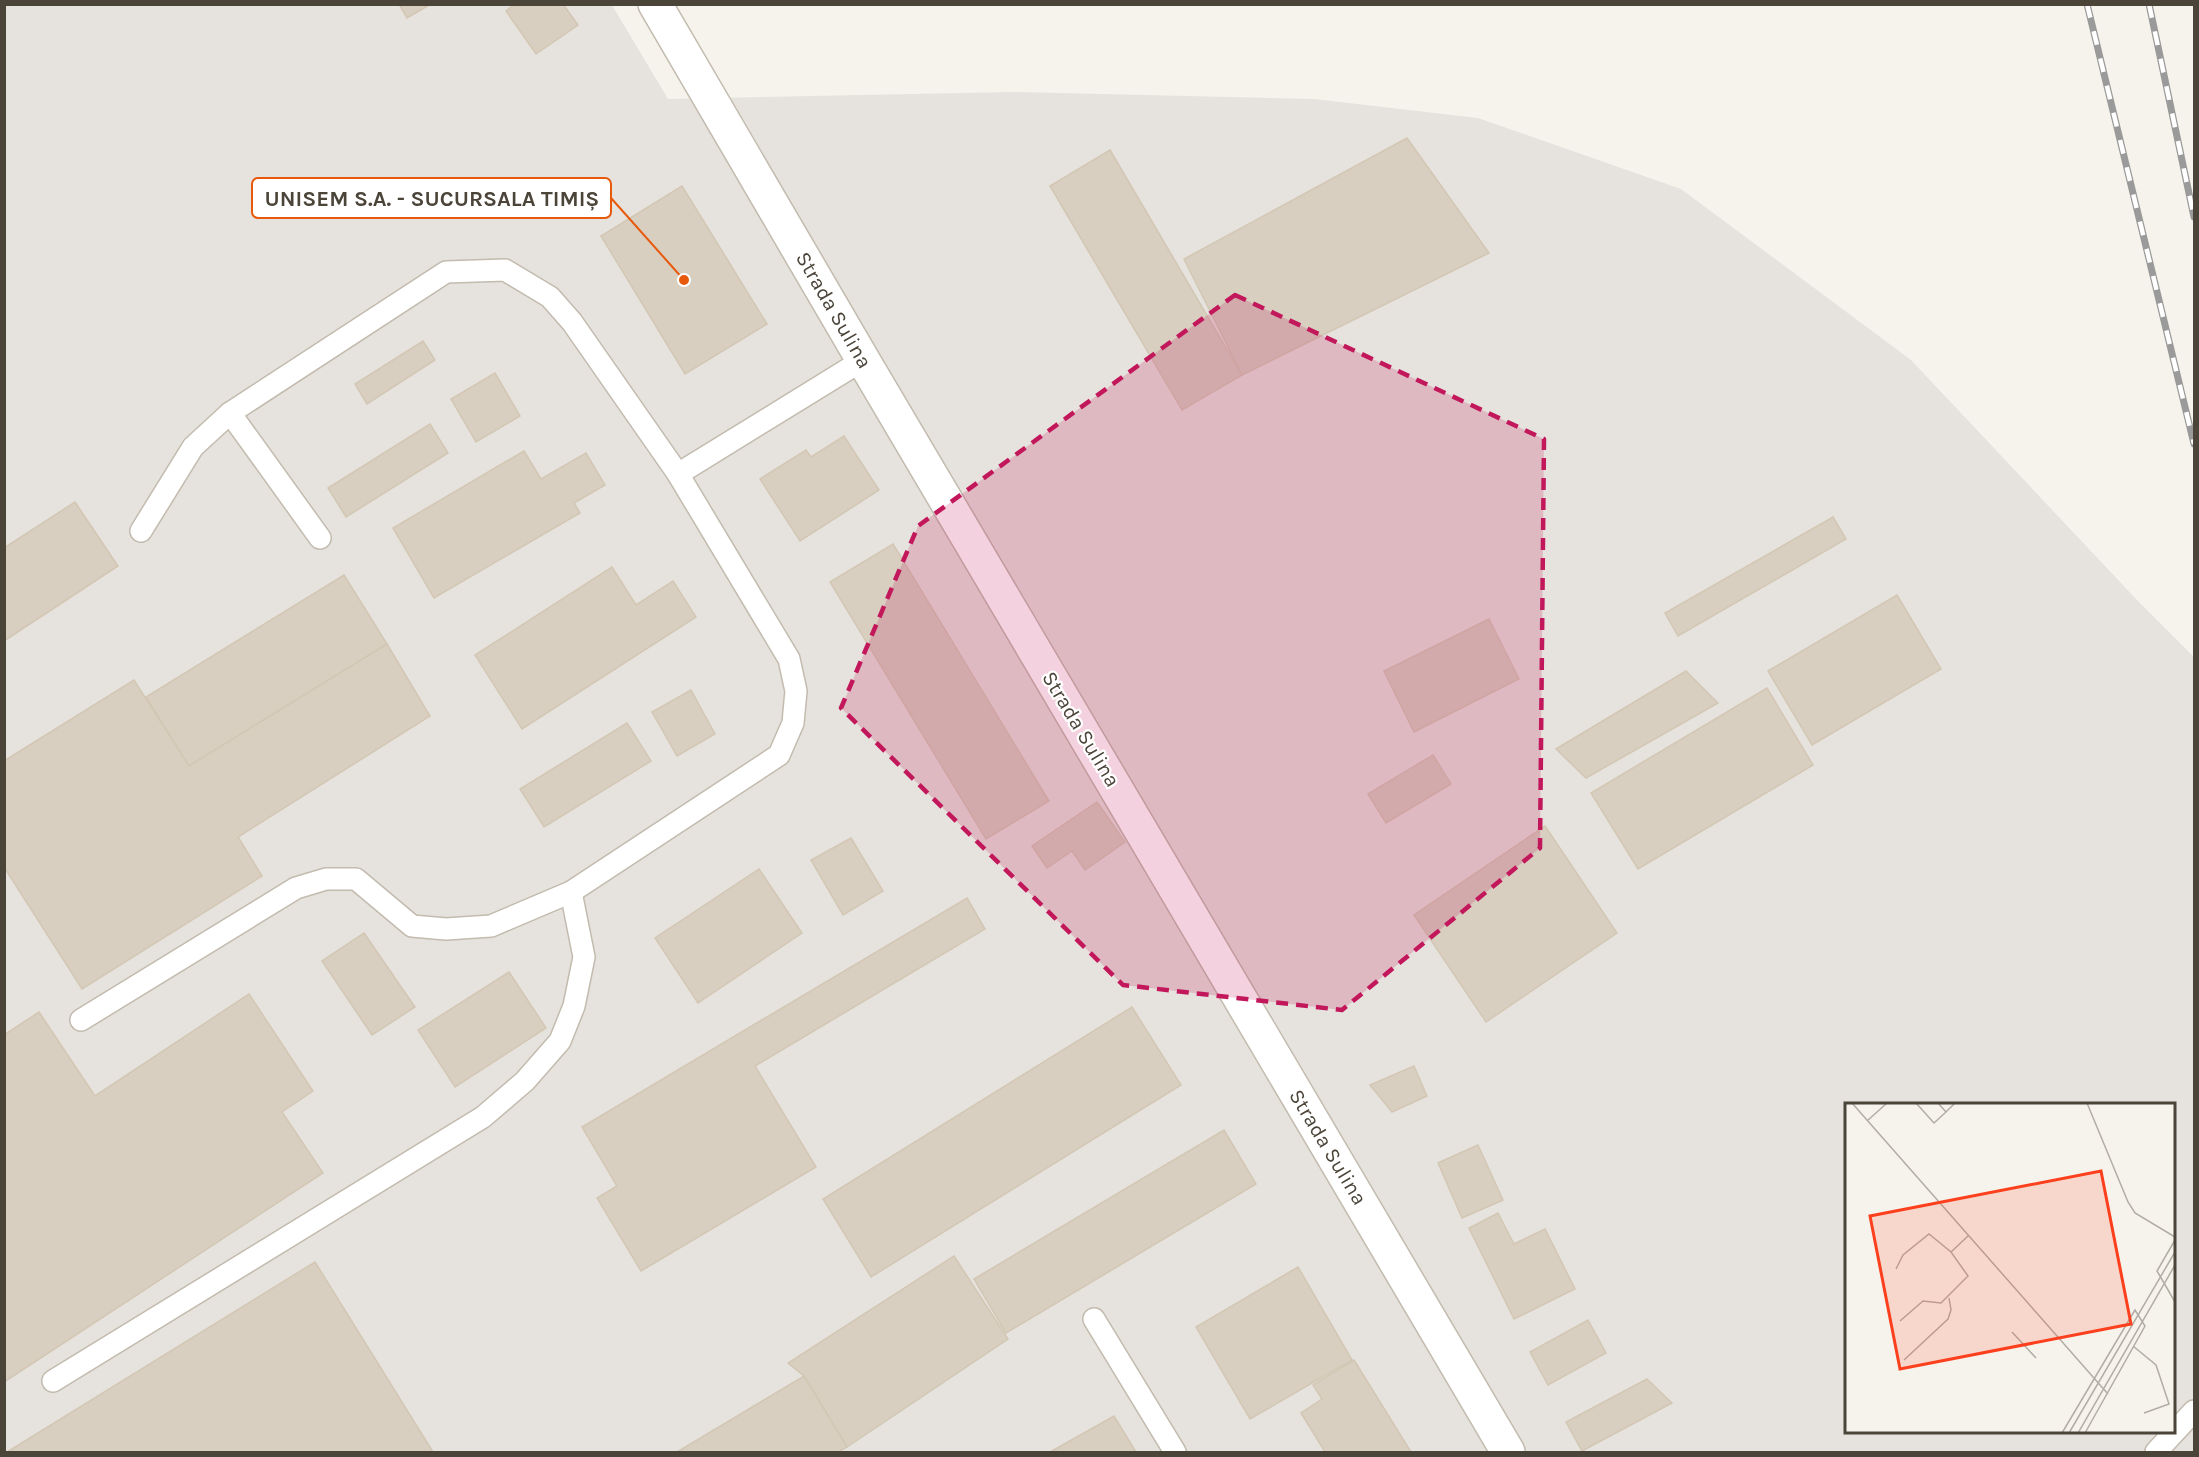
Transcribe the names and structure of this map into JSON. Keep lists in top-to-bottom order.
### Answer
{
  "streets": {
    "street": ["Strada Sulina"]
  },
  "places": ["UNISEM S.A. - SUCURSALA TIMIȘ"]
}
